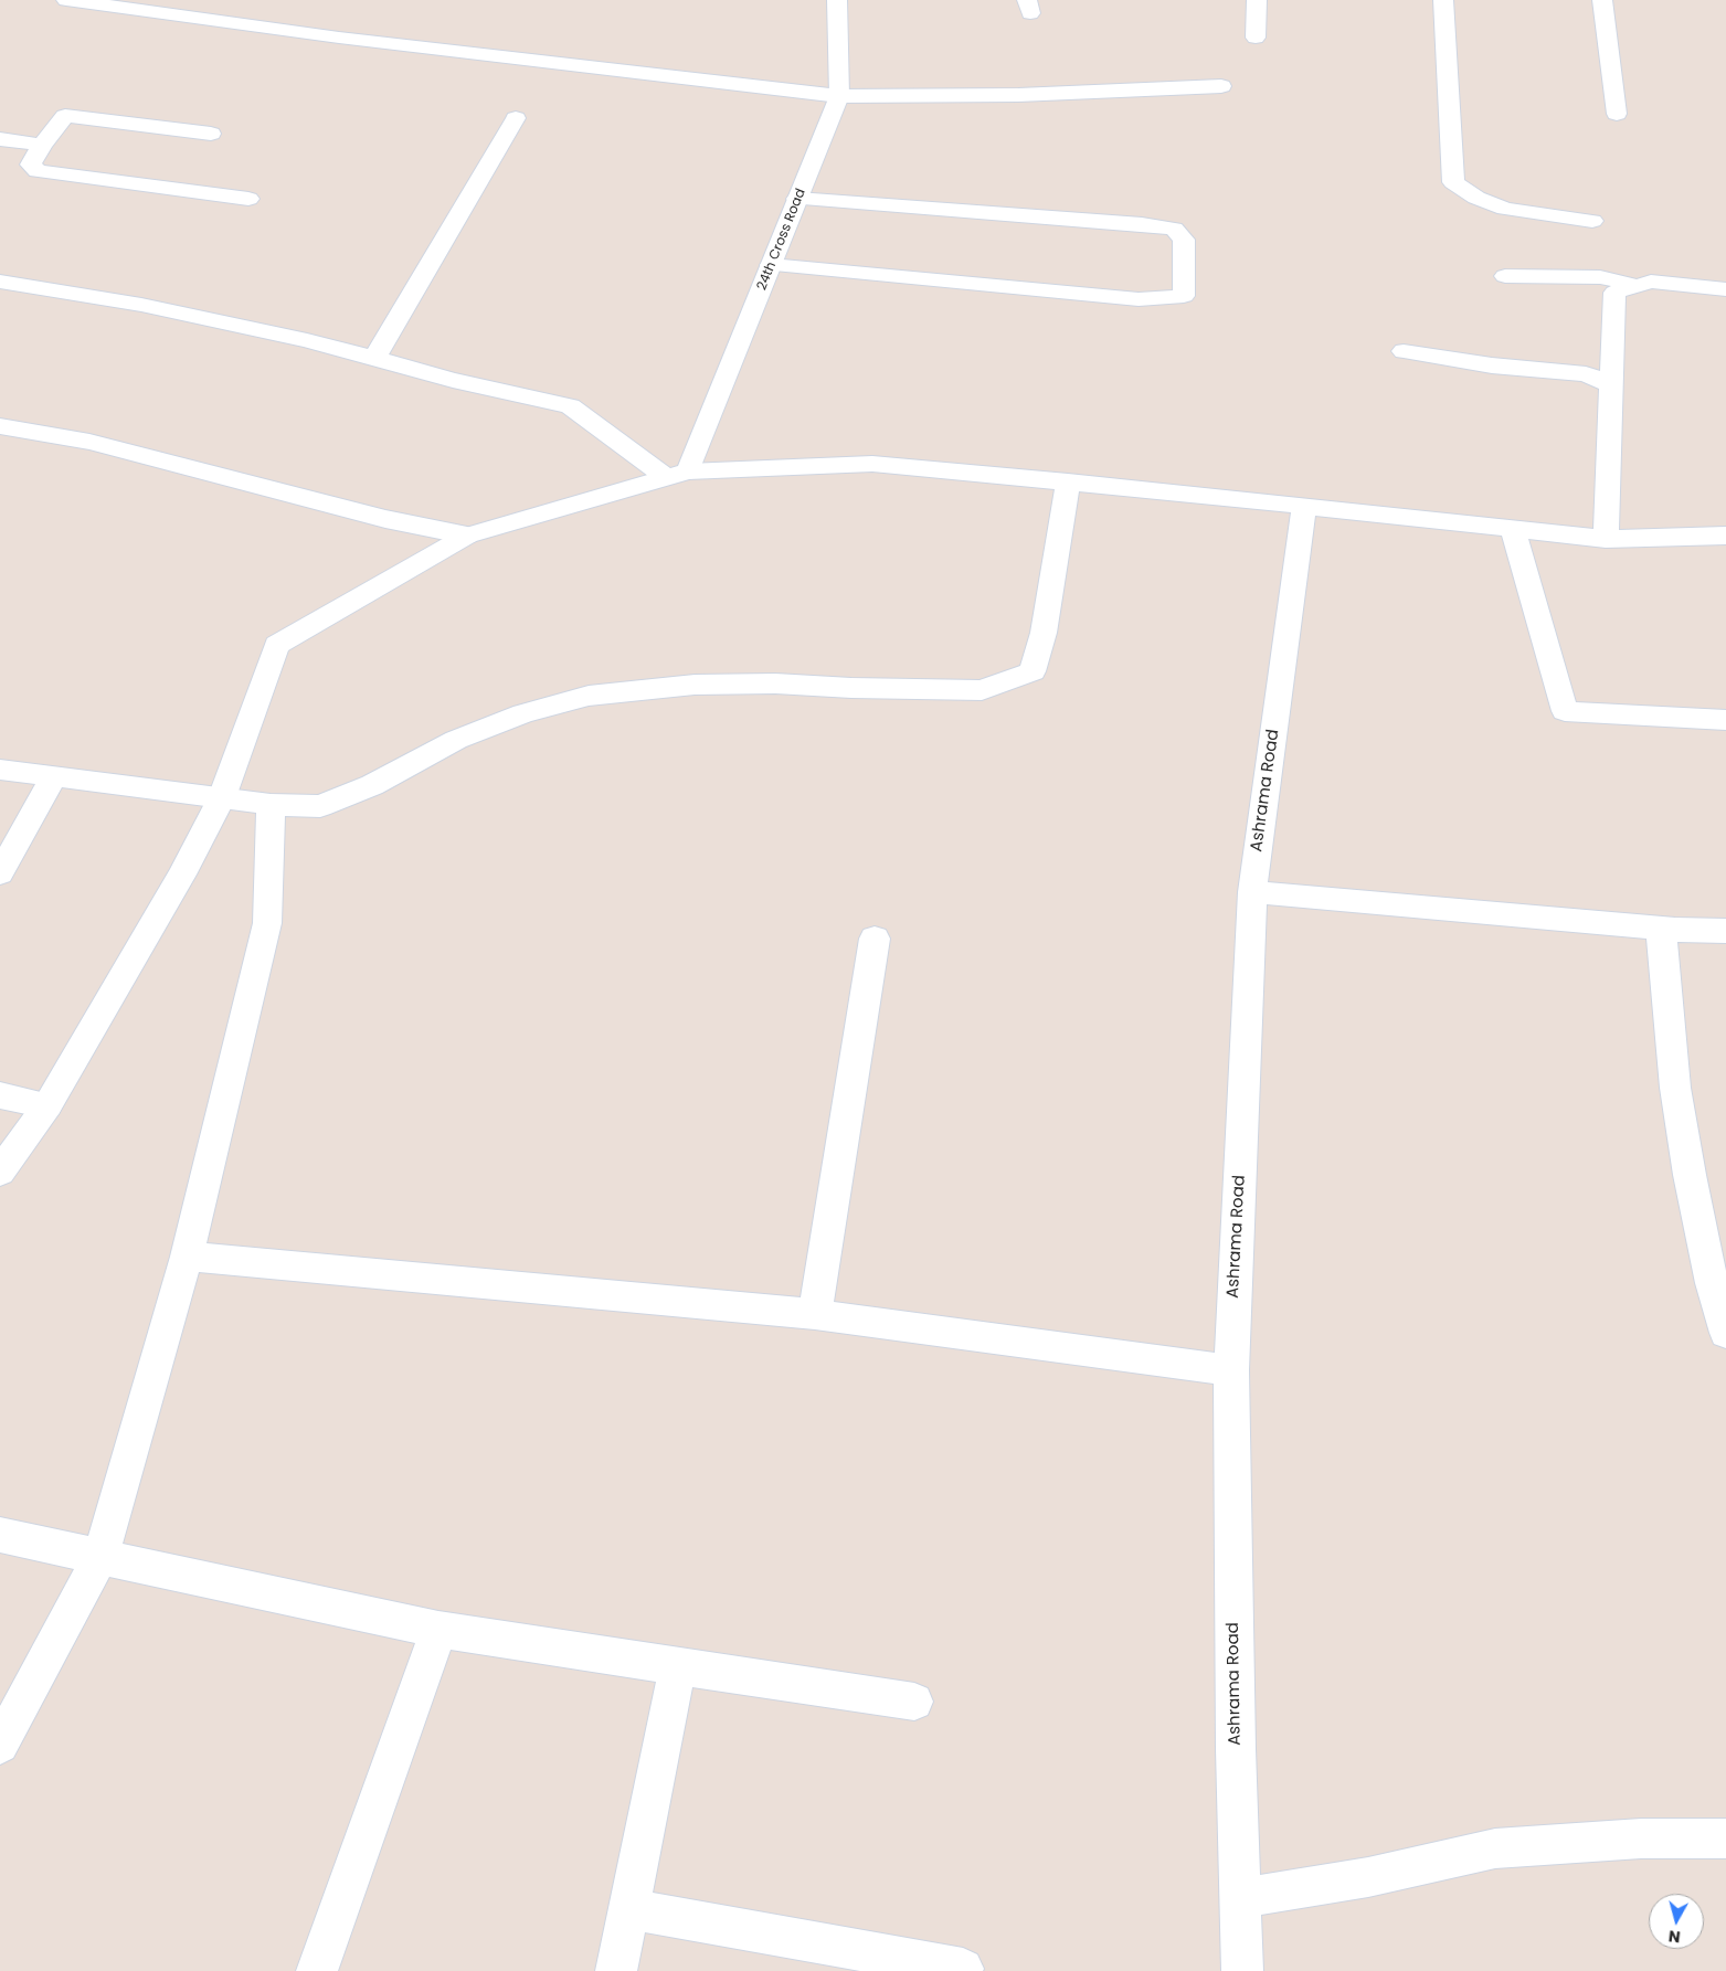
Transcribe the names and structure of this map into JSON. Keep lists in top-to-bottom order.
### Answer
{
  "streets": {
    "street": ["24th Cross Road", "Ashrama Road"]
  },
  "north": "bottom"
}
